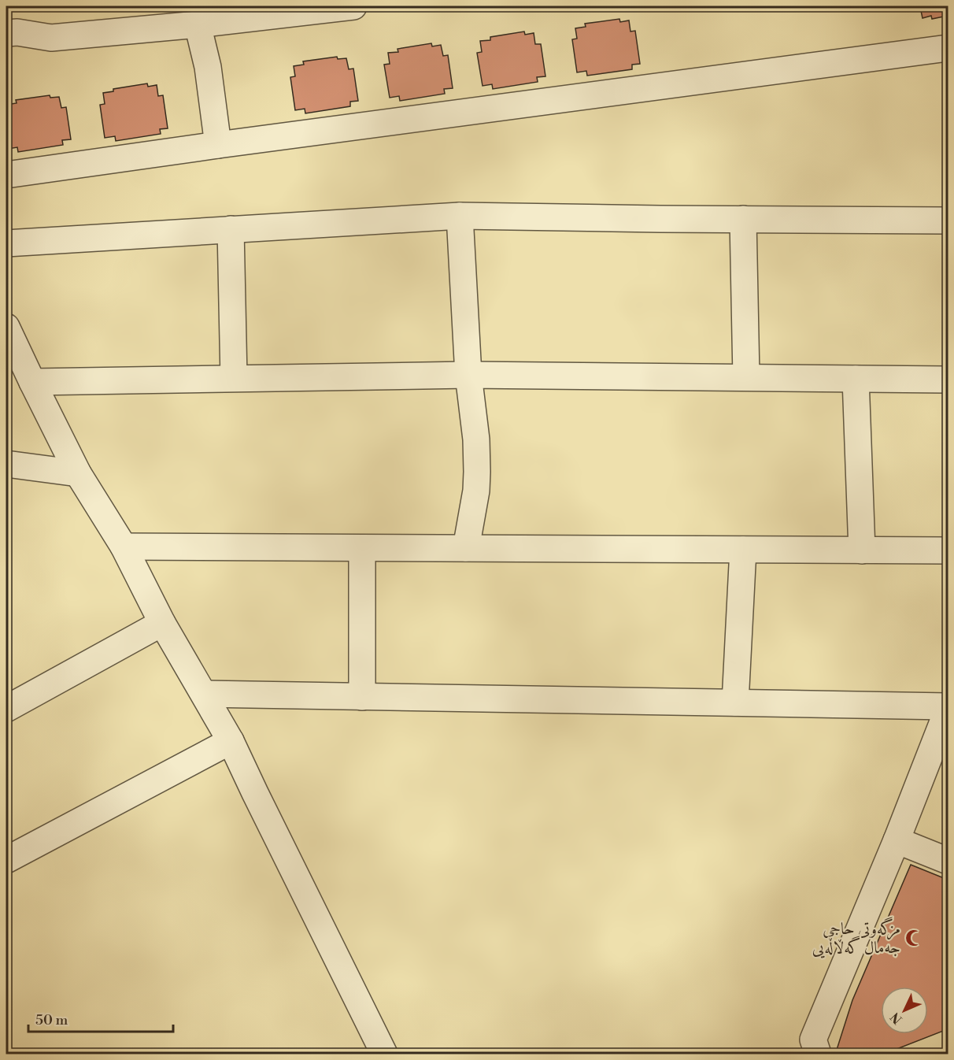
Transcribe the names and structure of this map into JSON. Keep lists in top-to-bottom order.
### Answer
{
  "places": {
    "mosque": ["مزگەوتی حاجی جەمال گەڵاڵەیی"]
  },
  "scale_bar": "50 m",
  "north": "bottom left"
}
